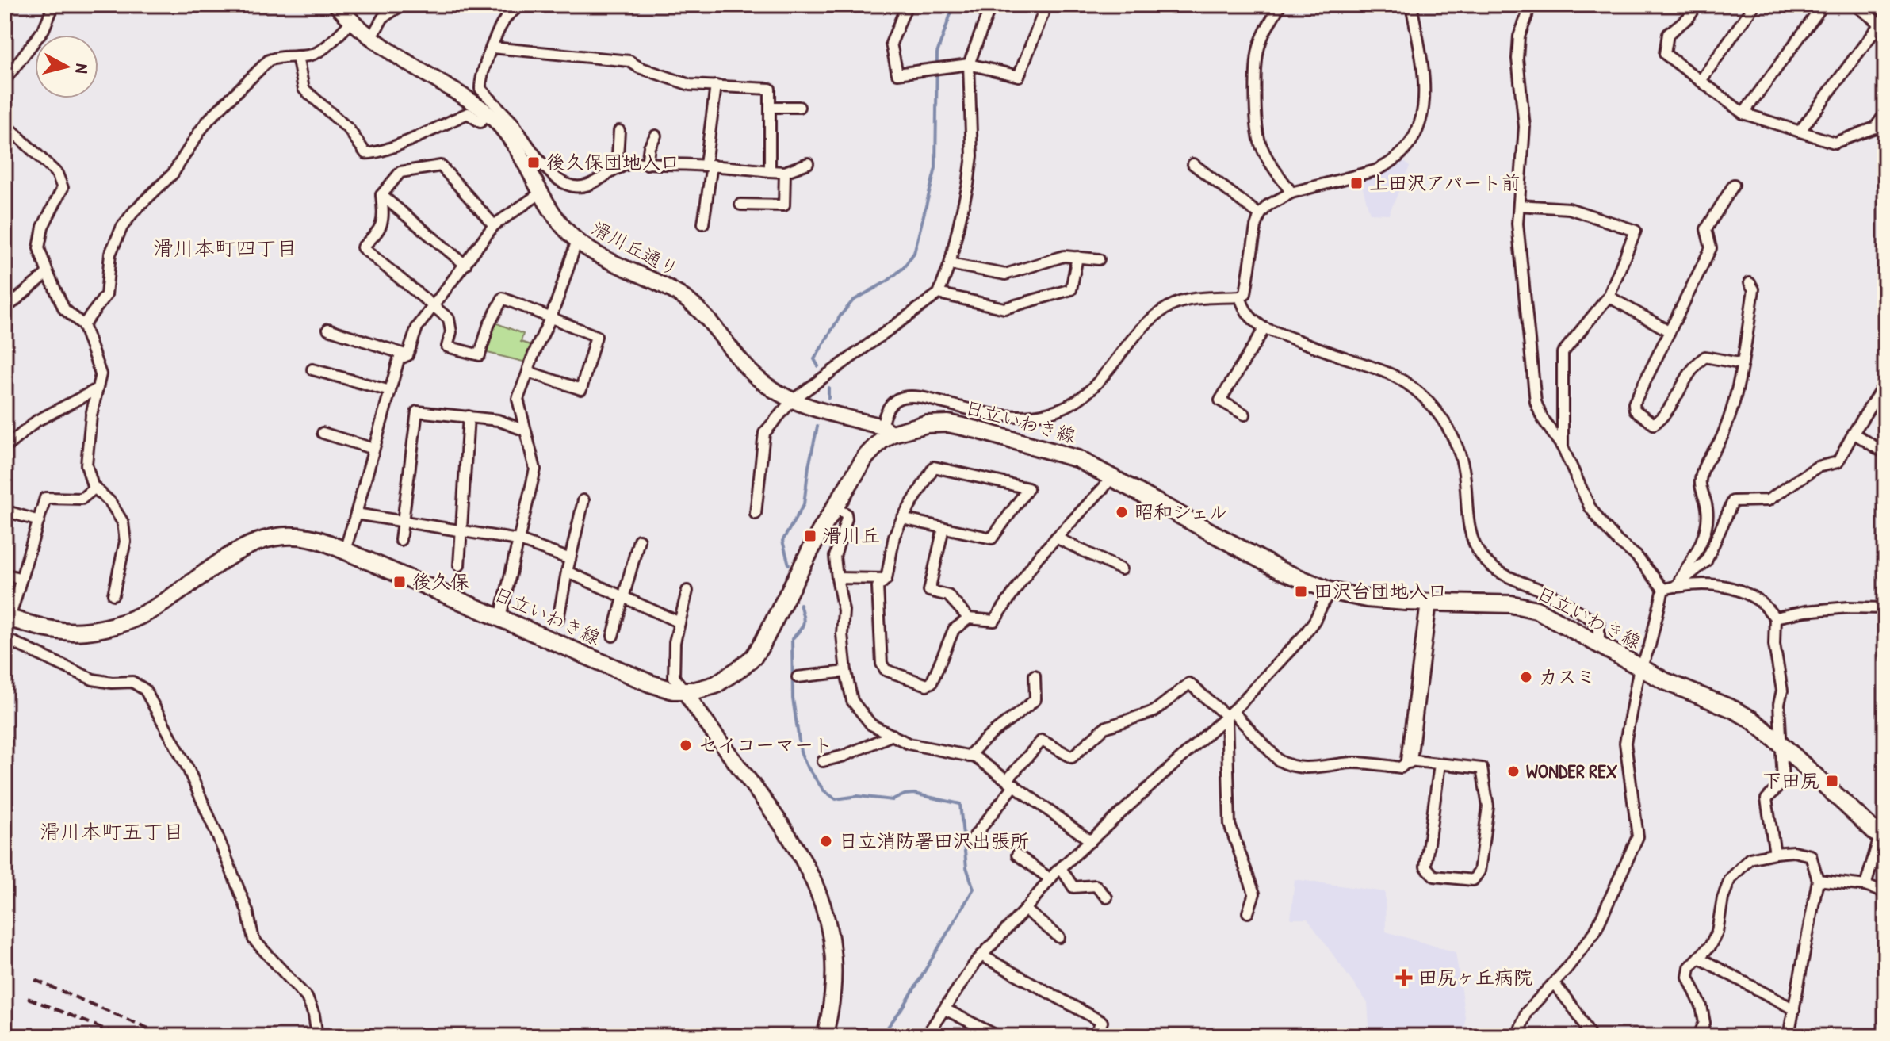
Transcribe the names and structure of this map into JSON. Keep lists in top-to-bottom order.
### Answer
{
  "streets": {
    "main road": ["日立いわき線"],
    "street": ["滑川丘通り"]
  },
  "crossings": [
    ["滑川丘通り", "日立いわき線"]
  ],
  "districts": ["滑川本町四丁目", "滑川本町五丁目"],
  "places": {
    "transit": [
      "後久保団地入口",
      "上田沢アパート前",
      "滑川丘",
      "後久保",
      "田沢台団地入口",
      "下田尻"
    ],
    "other": [
      "昭和シェル",
      "カスミ",
      "セイコーマート",
      "WONDER REX",
      "日立消防署田沢出張所"
    ],
    "health": ["田尻ヶ丘病院"]
  },
  "north": "right"
}
